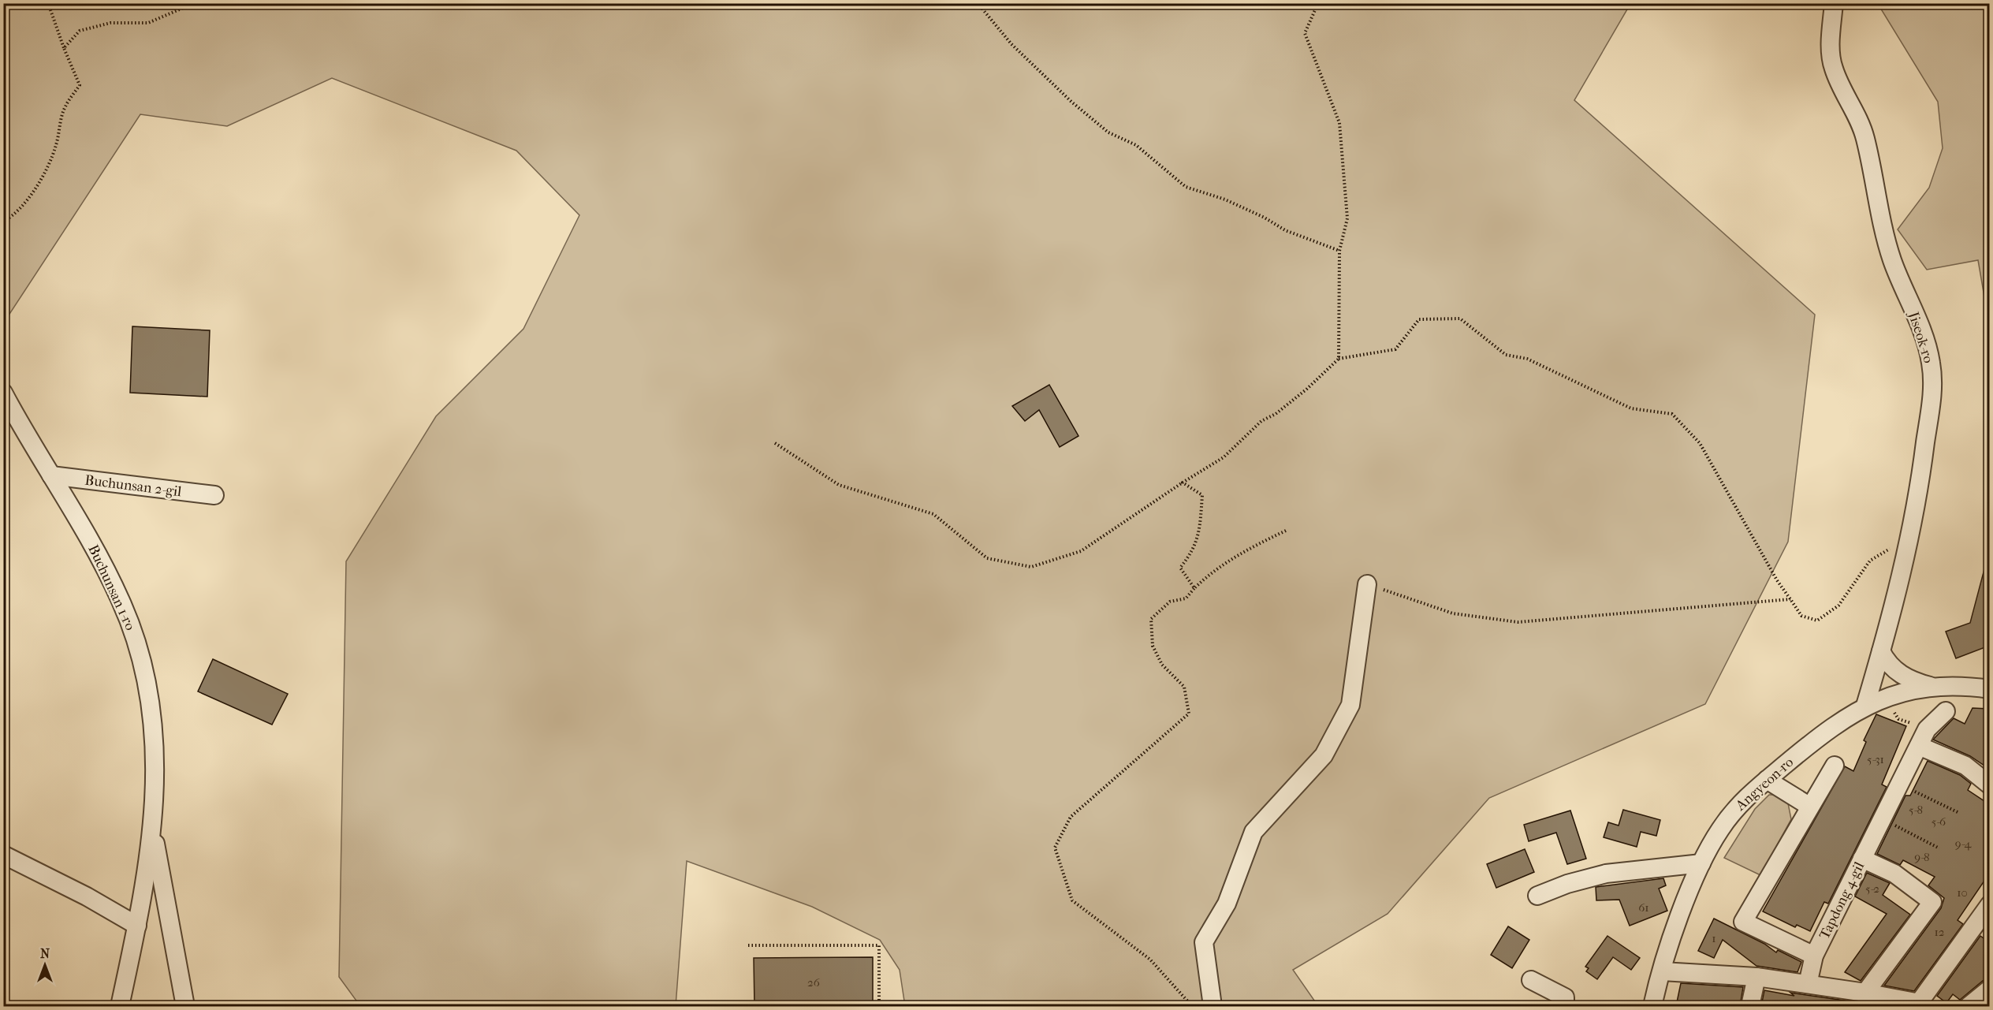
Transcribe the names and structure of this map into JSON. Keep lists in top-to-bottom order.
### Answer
{
  "streets": {
    "street": [
      "Jiseok-ro",
      "Buchunsan 2-gil",
      "Buchunsan 1-ro",
      "Angyeon-ro",
      "Tapdong 4-gil"
    ]
  },
  "crossings": [
    ["Jiseok-ro", "Angyeon-ro"],
    ["Buchunsan 2-gil", "Buchunsan 1-ro"]
  ],
  "house_numbers": [
    "5-31",
    "5-8",
    "5-6",
    "9-4",
    "9-8",
    "5-2",
    "10",
    "61",
    "12",
    "1",
    "26"
  ],
  "north": "top"
}
